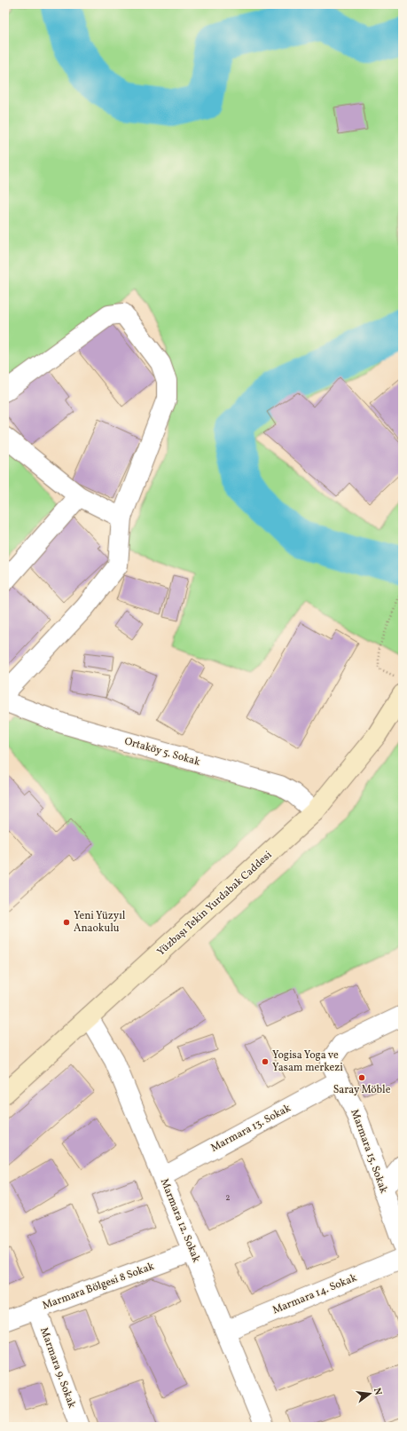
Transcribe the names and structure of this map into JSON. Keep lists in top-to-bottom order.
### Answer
{
  "streets": {
    "main road": ["Yüzbaşı Tekin Yurdabak Caddesi"],
    "street": [
      "Ortaköy 5. Sokak",
      "Marmara 13. Sokak",
      "Marmara 15. Sokak",
      "Marmara 12. Sokak",
      "Marmara Bölgesi 8 Sokak",
      "Marmara 14. Sokak",
      "Marmara 9. Sokak"
    ]
  },
  "crossings": [
    ["Ortaköy 5. Sokak", "Yüzbaşı Tekin Yurdabak Caddesi"],
    ["Yüzbaşı Tekin Yurdabak Caddesi", "Marmara 12. Sokak"],
    ["Marmara 13. Sokak", "Marmara 15. Sokak"],
    ["Marmara 13. Sokak", "Marmara 12. Sokak"],
    ["Marmara 12. Sokak", "Marmara Bölgesi 8 Sokak"],
    ["Marmara 12. Sokak", "Marmara 14. Sokak"],
    ["Marmara Bölgesi 8 Sokak", "Marmara 9. Sokak"]
  ],
  "places": ["Yeni Yüzyıl Anaokulu", "Yogisa Yoga ve Yasam merkezi", "Saray Möble"],
  "house_numbers": ["2"],
  "north": "right"
}
